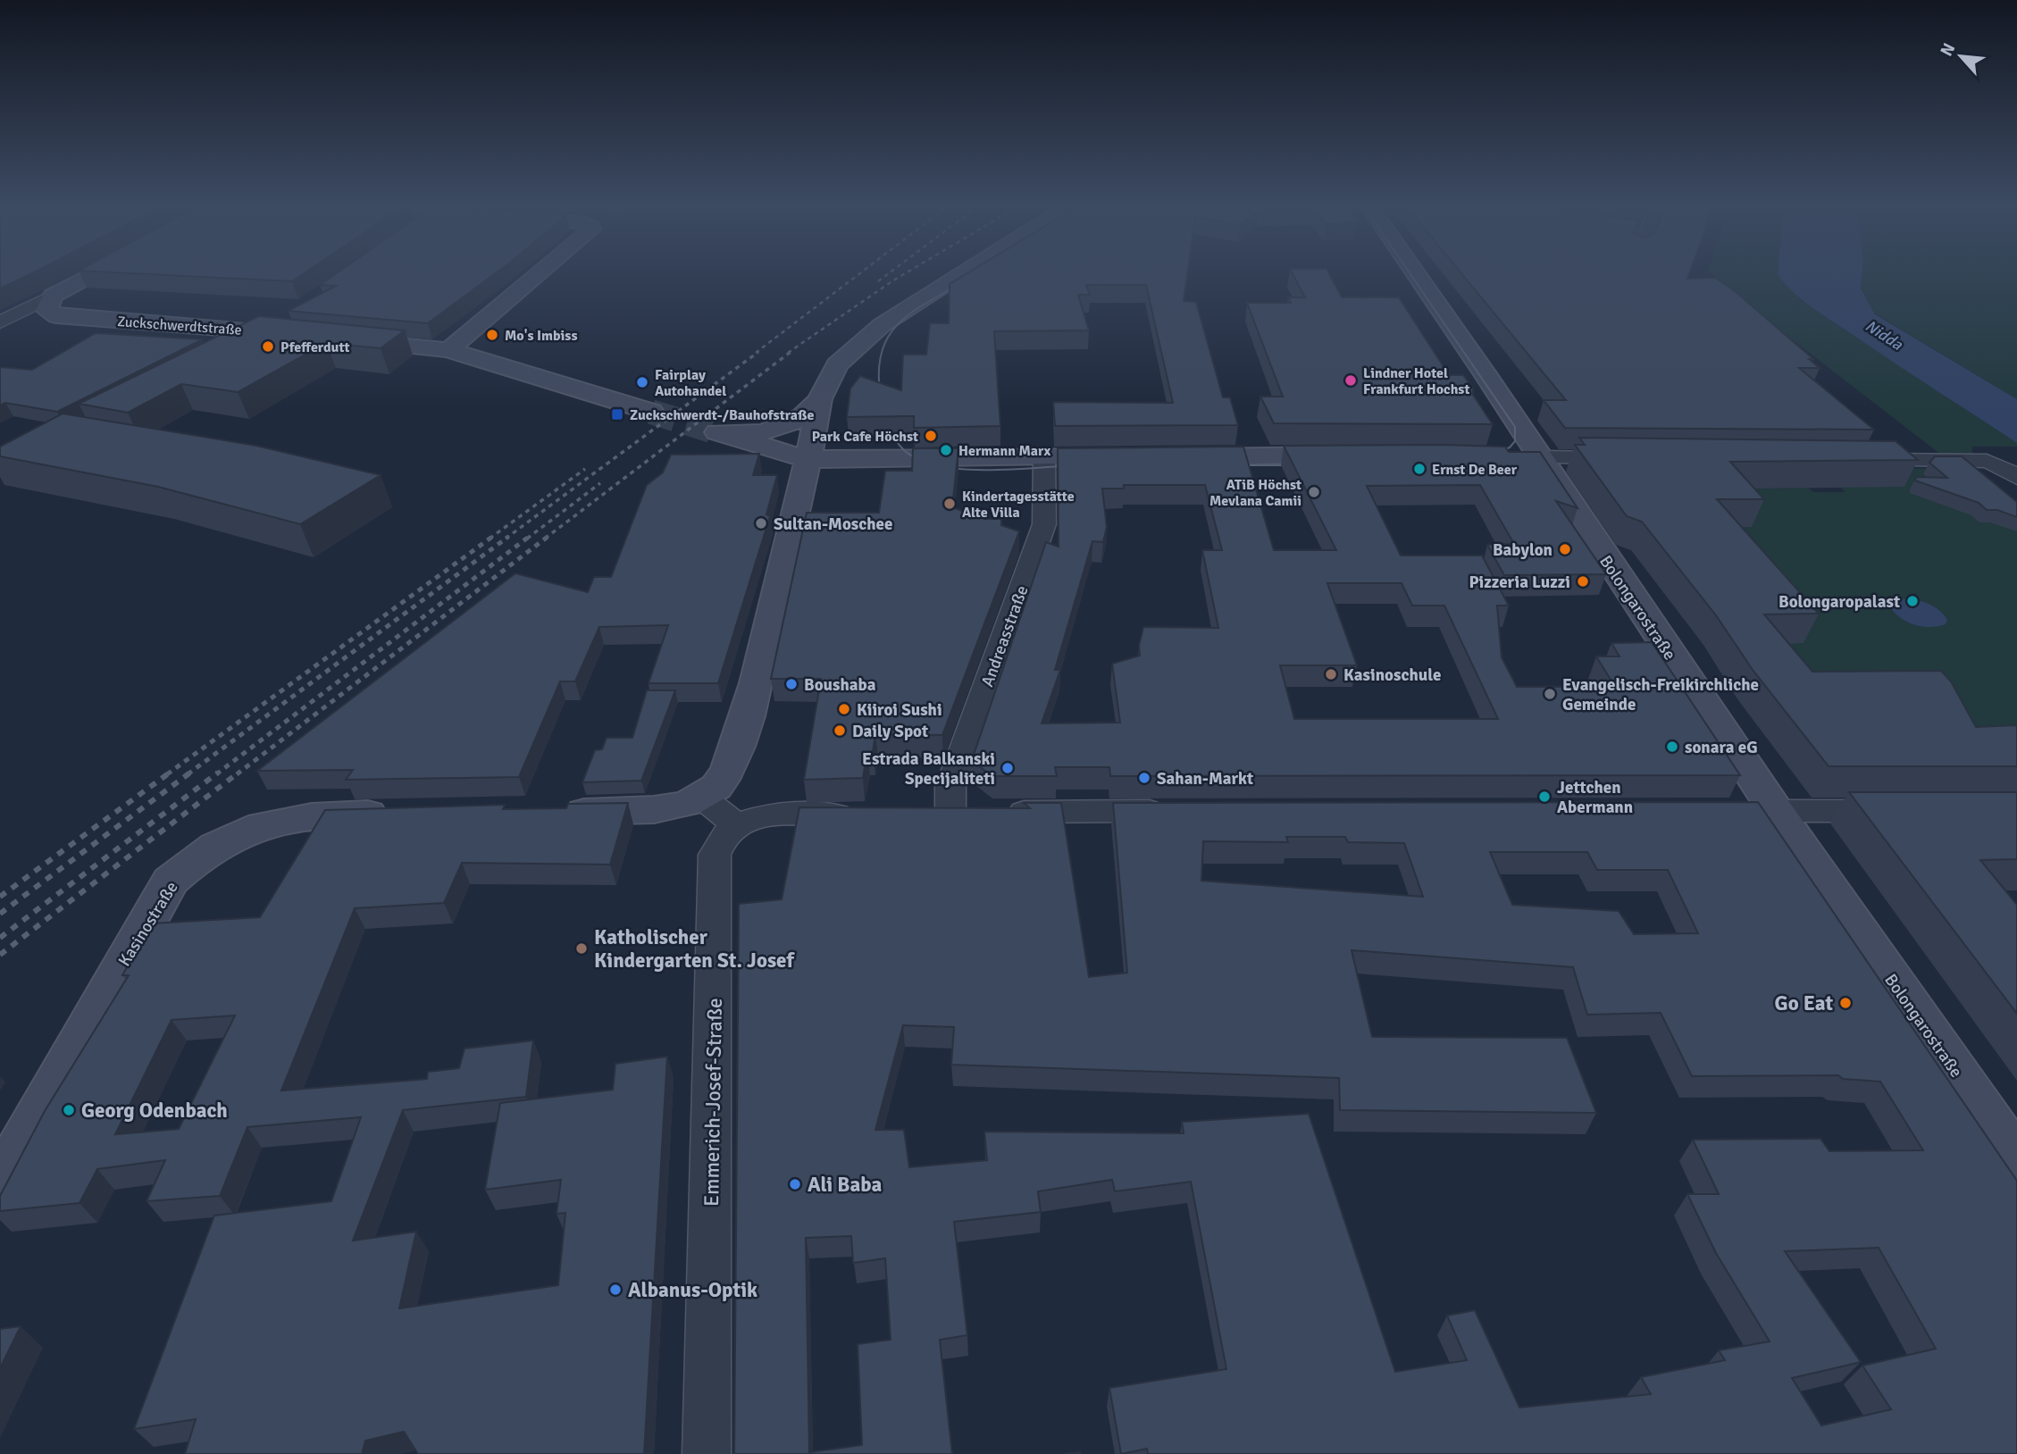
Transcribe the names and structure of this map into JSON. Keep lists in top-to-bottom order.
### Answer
{
  "streets": {
    "main road": ["Zuckschwerdtstraße", "Bolongarostraße", "Kasinostraße"],
    "street": ["Andreasstraße", "Emmerich-Josef-Straße"]
  },
  "water": ["Nidda"],
  "places": {
    "other": [
      "Mo's Imbiss",
      "Pfefferdutt",
      "Lindner Hotel Frankfurt Hochst",
      "Fairplay Autohandel",
      "Park Cafe Höchst",
      "Hermann Marx",
      "Ernst De Beer",
      "ATiB Höchst Mevlana Camii",
      "Kindertagesstätte Alte Villa",
      "Sultan-Moschee",
      "Babylon",
      "Pizzeria Luzzi",
      "Bolongaropalast",
      "Kasinoschule",
      "Boushaba",
      "Evangelisch-Freikirchliche Gemeinde",
      "Kiiroi Sushi",
      "Daily Spot",
      "sonara eG",
      "Estrada Balkanski Specijaliteti",
      "Sahan-Markt",
      "Jettchen Abermann",
      "Katholischer Kindergarten St. Josef",
      "Go Eat",
      "Georg Odenbach",
      "Ali Baba",
      "Albanus-Optik"
    ],
    "transit": ["Zuckschwerdt-/Bauhofstraße"]
  },
  "north": "top left"
}
